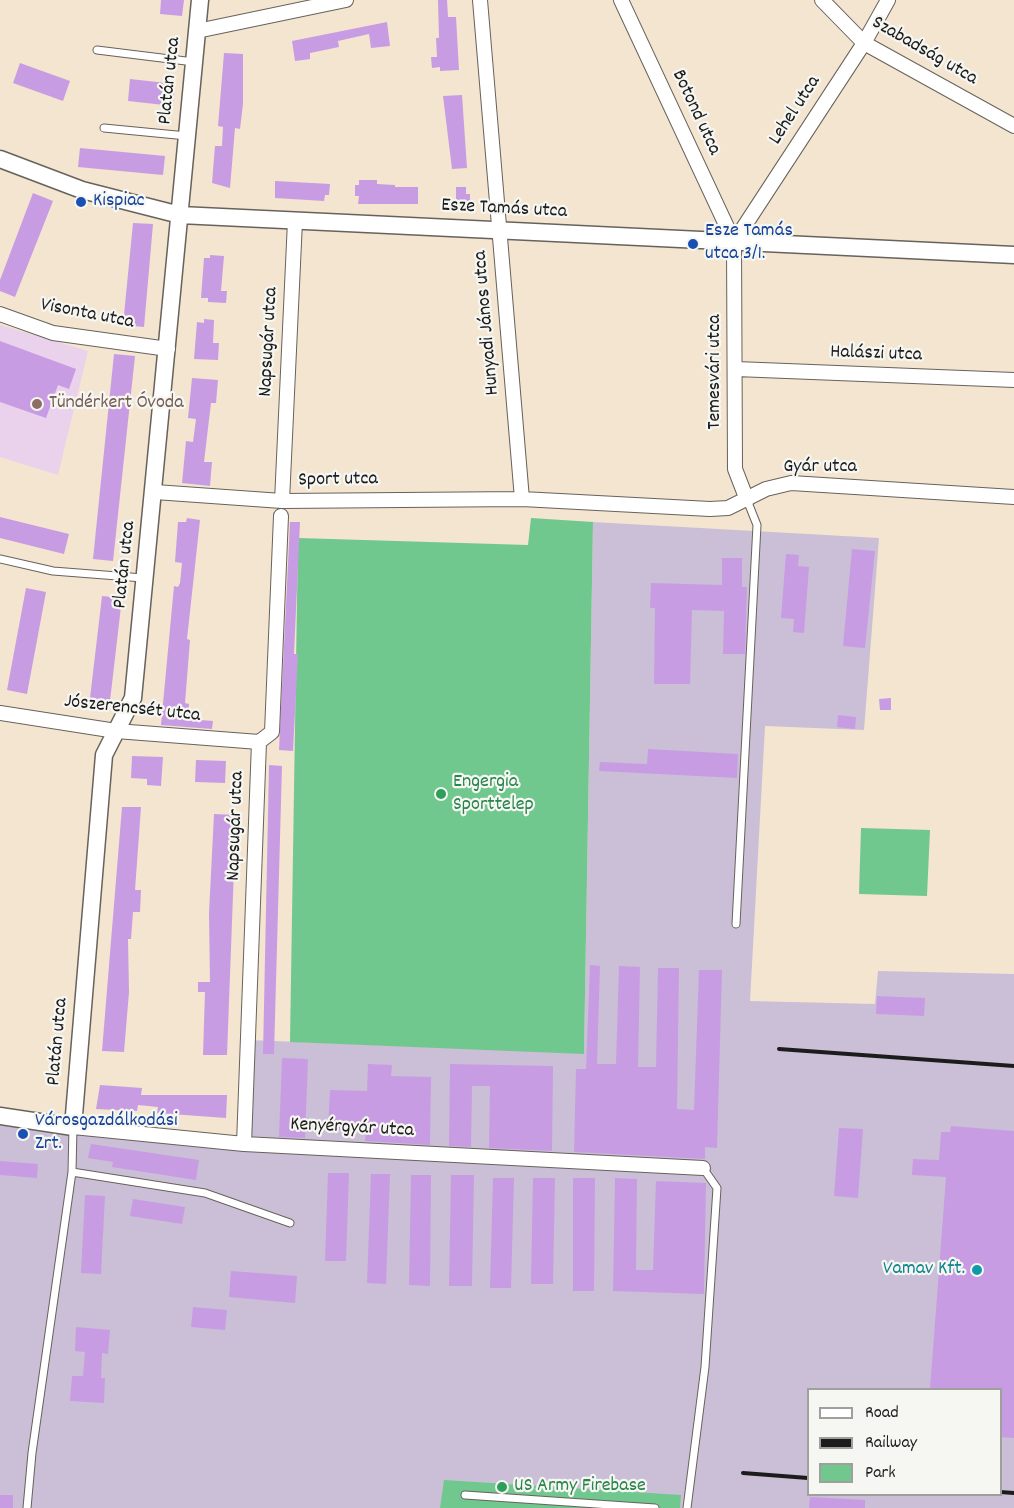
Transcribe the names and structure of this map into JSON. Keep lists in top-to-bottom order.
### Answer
{
  "streets": {
    "street": [
      "Szabadság utca",
      "Platán utca",
      "Lehel utca",
      "Botond utca",
      "Esze Tamás utca",
      "Visonta utca",
      "Hunyadi János utca",
      "Napsugár utca",
      "Halászi utca",
      "Temesvári utca",
      "Gyár utca",
      "Sport utca",
      "Jószerencsét utca",
      "Kenyérgyár utca"
    ]
  },
  "crossings": [
    ["Szabadság utca", "Lehel utca"],
    ["Platán utca", "Esze Tamás utca"],
    ["Platán utca", "Visonta utca"],
    ["Platán utca", "Sport utca"],
    ["Platán utca", "Jószerencsét utca"],
    ["Platán utca", "Kenyérgyár utca"],
    ["Lehel utca", "Botond utca"],
    ["Lehel utca", "Esze Tamás utca"],
    ["Lehel utca", "Temesvári utca"],
    ["Botond utca", "Esze Tamás utca"],
    ["Botond utca", "Temesvári utca"],
    ["Esze Tamás utca", "Hunyadi János utca"],
    ["Esze Tamás utca", "Napsugár utca"],
    ["Esze Tamás utca", "Temesvári utca"],
    ["Hunyadi János utca", "Gyár utca"],
    ["Hunyadi János utca", "Sport utca"],
    ["Napsugár utca", "Sport utca"],
    ["Napsugár utca", "Jószerencsét utca"],
    ["Napsugár utca", "Kenyérgyár utca"],
    ["Halászi utca", "Temesvári utca"],
    ["Temesvári utca", "Gyár utca"],
    ["Gyár utca", "Sport utca"]
  ],
  "places": [
    "Kispiac",
    "Esze Tamás utca 3/1.",
    "Tündérkert Óvoda",
    "Engergia Sporttelep",
    "Városgazdálkodási Zrt.",
    "Vamav Kft.",
    "US Army Firebase"
  ],
  "legend": ["Road", "Railway", "Park"]
}
